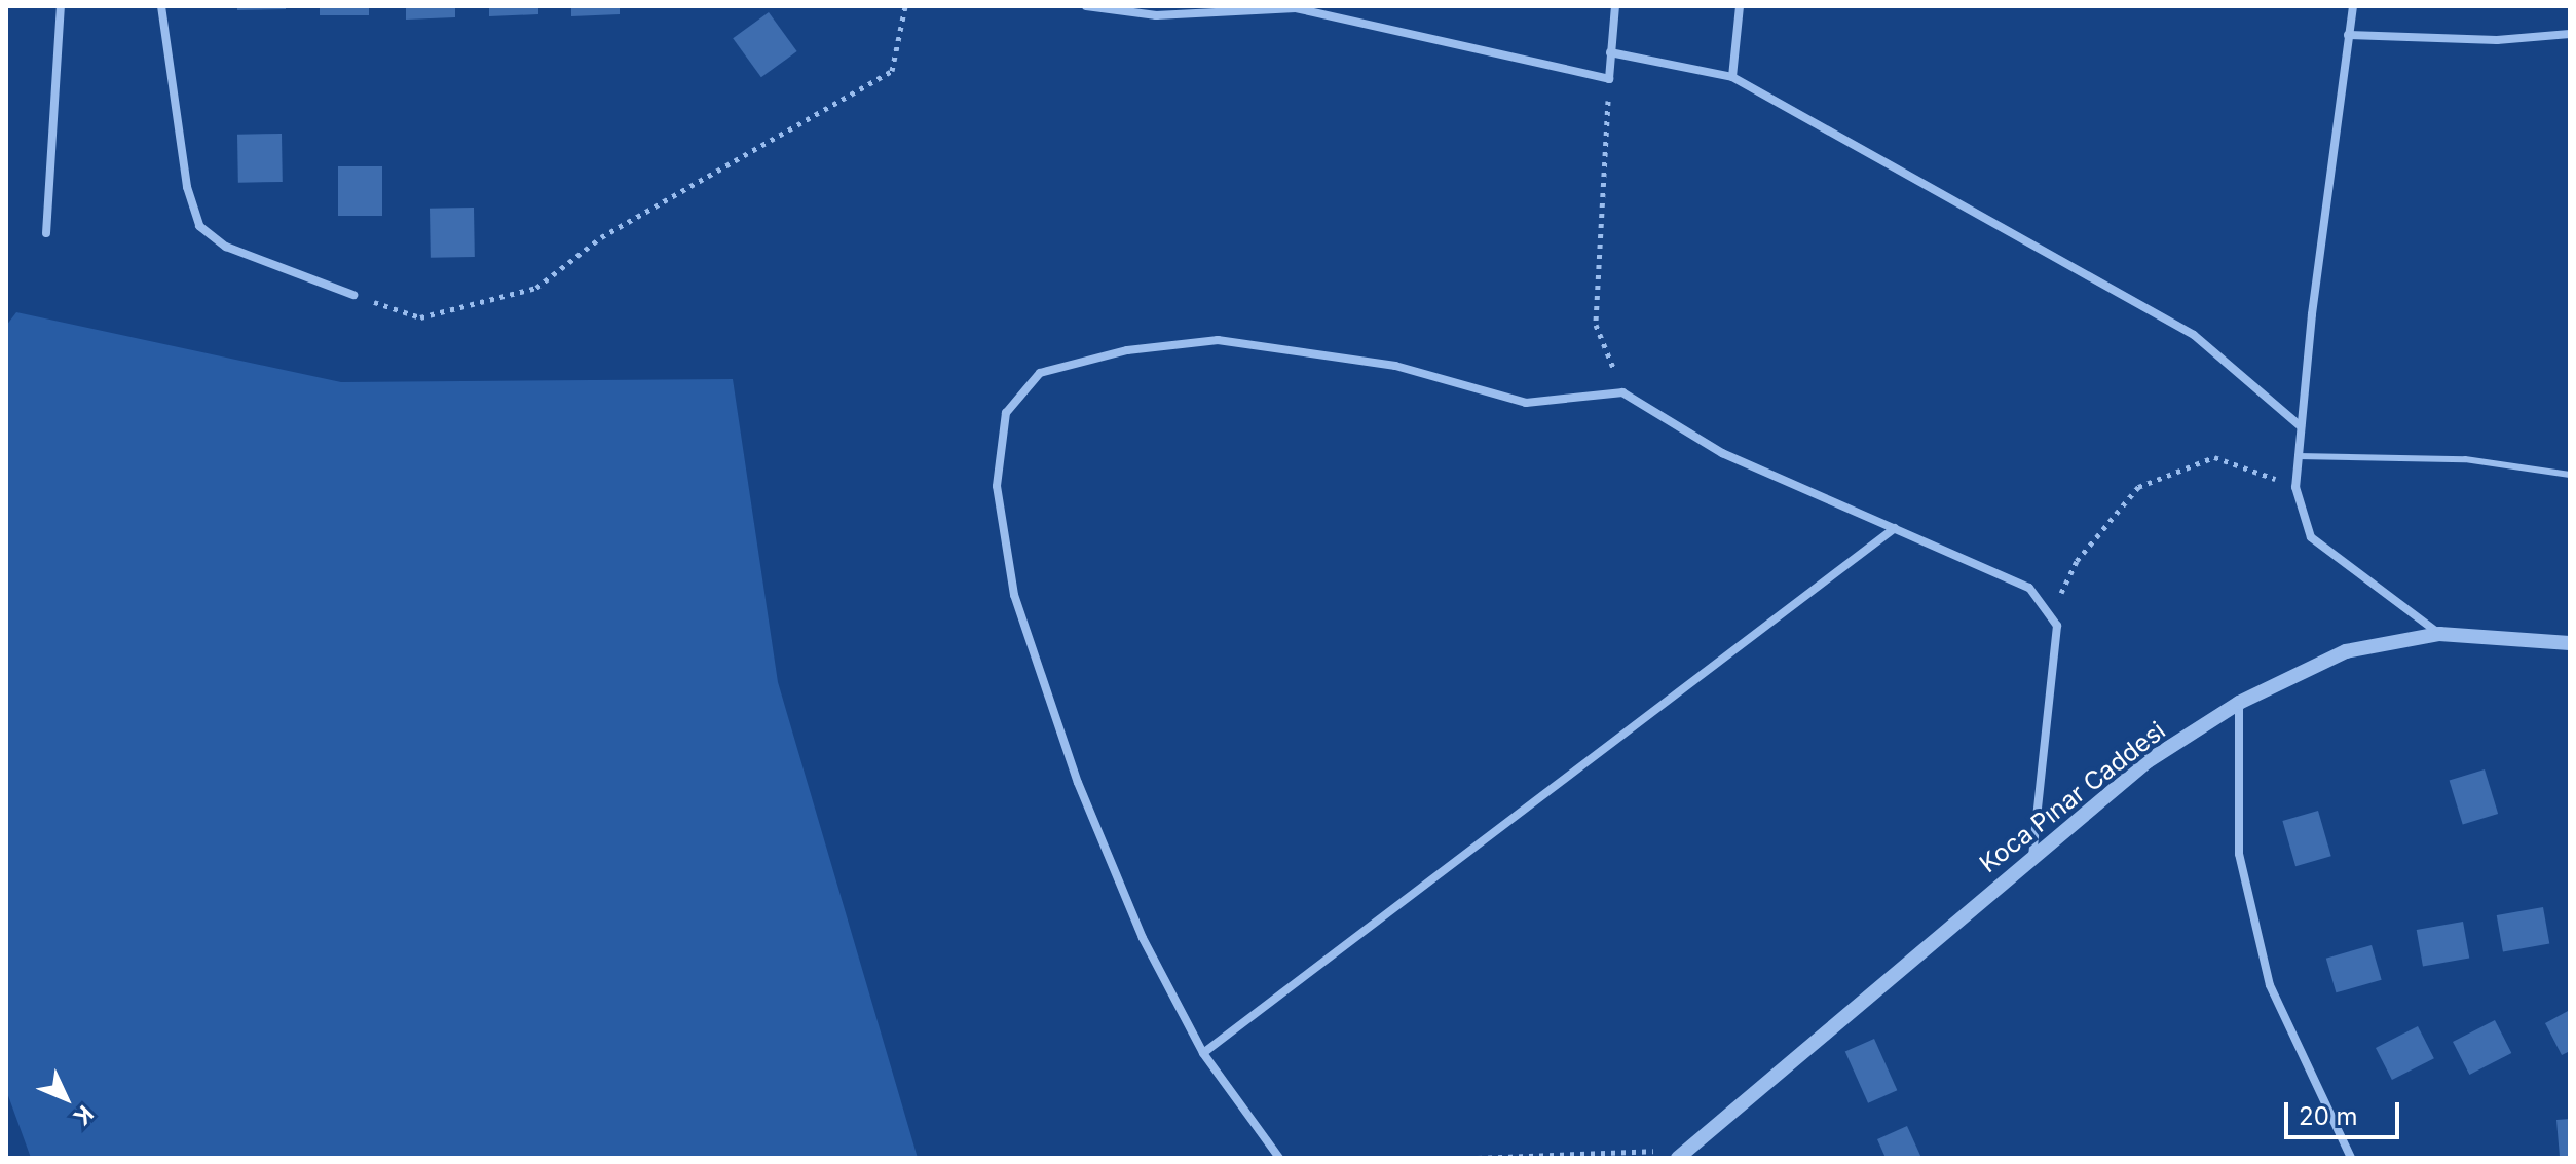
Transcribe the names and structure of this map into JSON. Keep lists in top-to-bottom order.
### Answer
{
  "streets": {
    "street": ["Koca Pınar Caddesi"]
  },
  "scale_bar": "20 m",
  "north": "bottom right"
}
